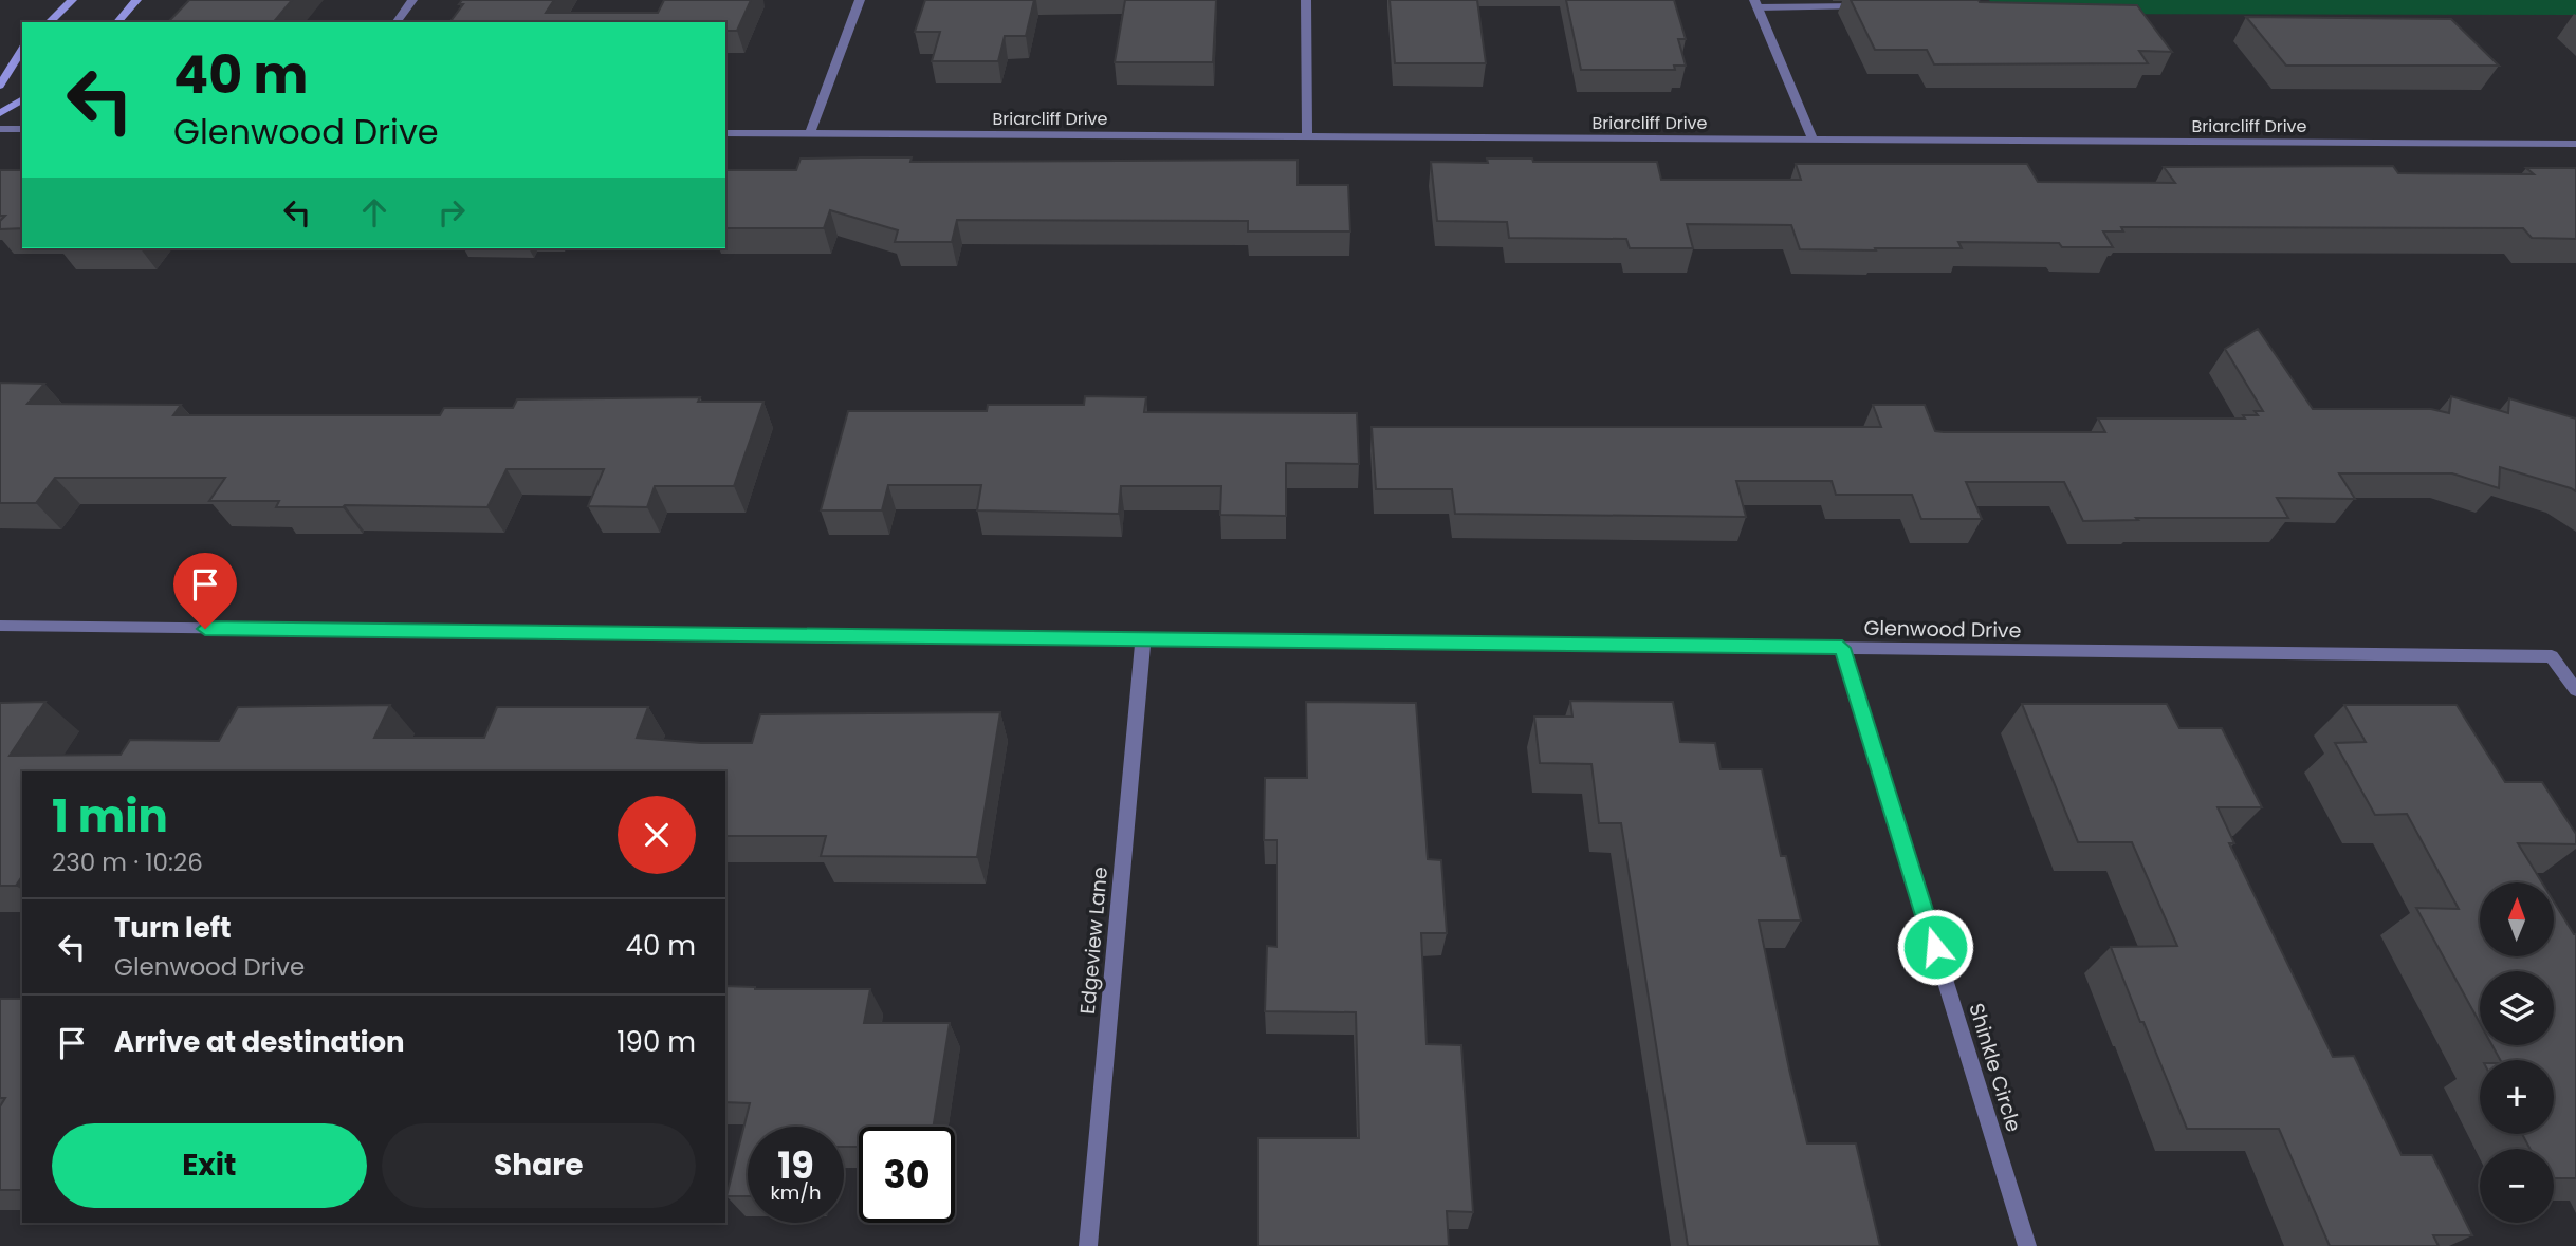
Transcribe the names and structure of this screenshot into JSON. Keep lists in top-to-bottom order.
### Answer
{
  "streets": {
    "street": [
      "Briarcliff Drive",
      "Glenwood Drive",
      "Edgeview Lane",
      "Shinkle Circle"
    ]
  },
  "crossings": [
    ["Glenwood Drive", "Edgeview Lane"],
    ["Glenwood Drive", "Shinkle Circle"]
  ],
  "north": "top",
  "page": {
    "turn": ["40 m", "Glenwood Drive"],
    "heading": ["1 min", "230 m · 10:26"],
    "map_buttons": ["+", "−"],
    "list": [
      {
        "name": "Turn left",
        "note": "Glenwood Drive",
        "value": "40 m"
      },
      {
        "name": "Arrive at destination",
        "value": "190 m"
      }
    ],
    "buttons": ["Exit", "Share"],
    "speed": "19 km/h",
    "limit": "30"
  }
}
